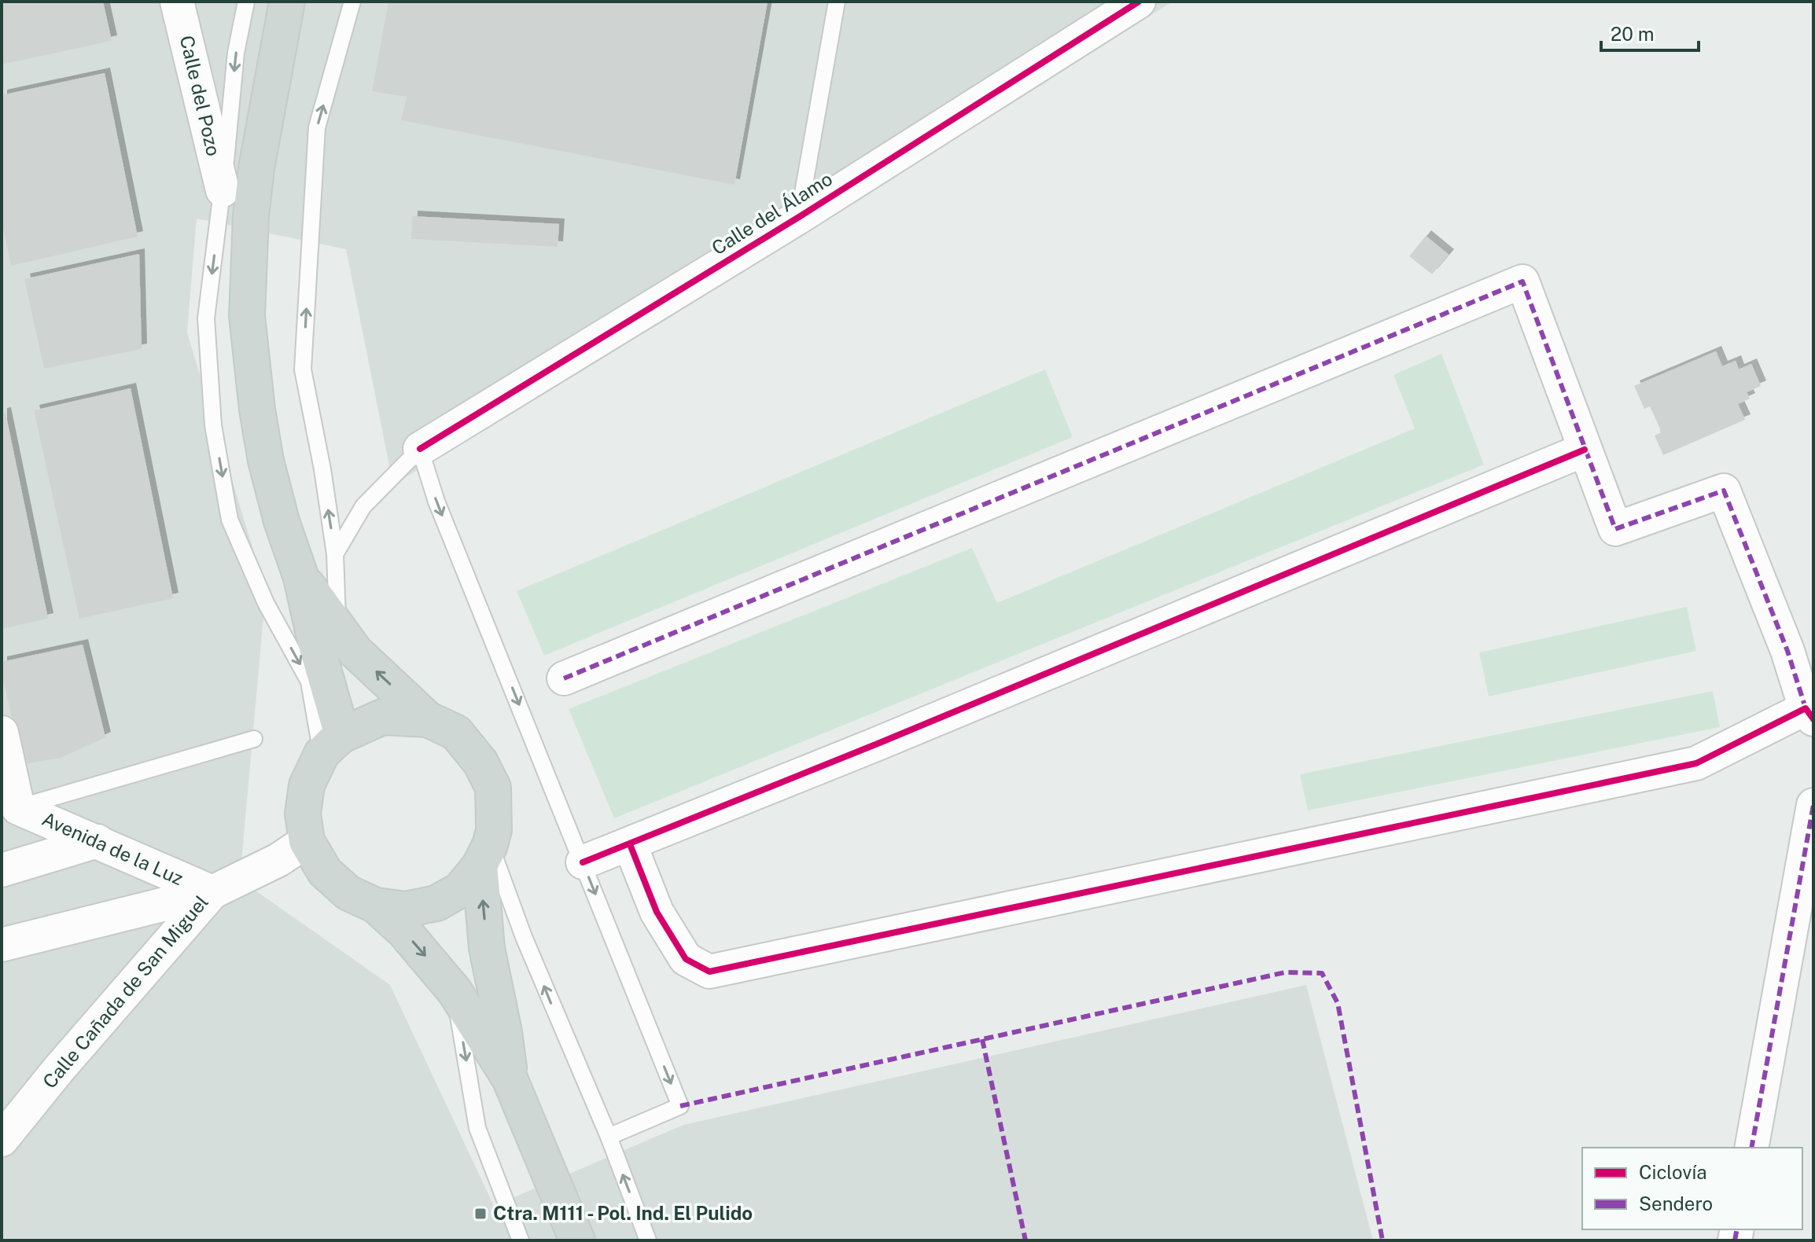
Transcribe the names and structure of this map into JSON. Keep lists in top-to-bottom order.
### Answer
{
  "streets": {
    "street": [
      "Calle del Pozo",
      "Calle del Álamo",
      "Avenida de la Luz",
      "Calle Cañada de San Miguel"
    ]
  },
  "crossings": [
    ["Avenida de la Luz", "Calle Cañada de San Miguel"]
  ],
  "places": {
    "transit": ["Ctra. M111 - Pol. Ind. El Pulido"]
  },
  "legend": ["Ciclovía", "Sendero"],
  "scale_bar": "20 m"
}
